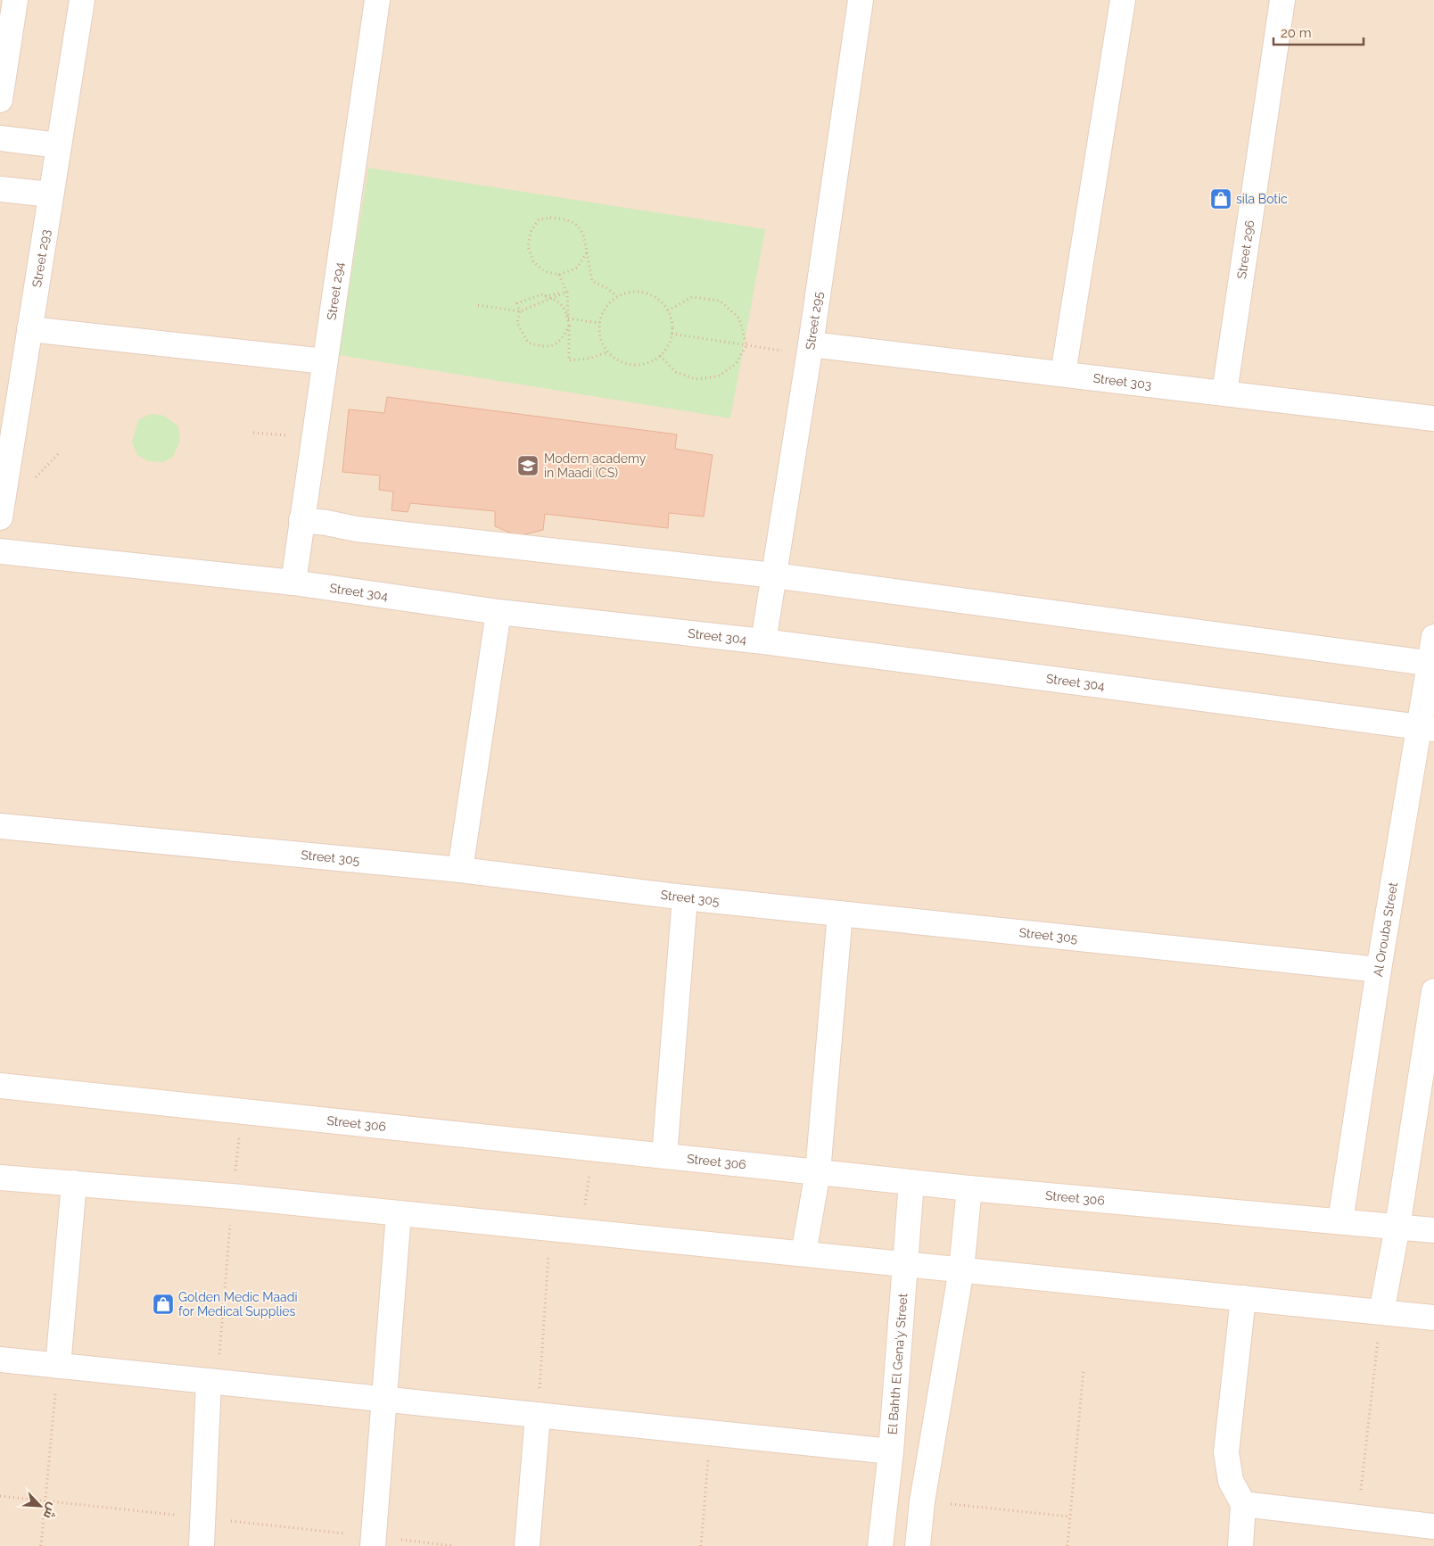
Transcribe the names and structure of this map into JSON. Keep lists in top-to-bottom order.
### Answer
{
  "streets": {
    "street": [
      "Street 296",
      "Street 293",
      "Street 294",
      "Street 295",
      "Street 303",
      "Street 304",
      "Street 305",
      "Al Orouba Street",
      "Street 306",
      "El Bahth El Gena'y Street"
    ]
  },
  "crossings": [
    ["Street 296", "Street 303"],
    ["Street 294", "Street 304"],
    ["Street 295", "Street 303"],
    ["Street 295", "Street 304"],
    ["Street 304", "Al Orouba Street"],
    ["Street 305", "Al Orouba Street"],
    ["Al Orouba Street", "Street 306"],
    ["Street 306", "El Bahth El Gena'y Street"]
  ],
  "places": {
    "shop": ["sila Botic", "Golden Medic Maadi for Medical Supplies"],
    "school or university": ["Modern academy in Maadi (CS)"]
  },
  "scale_bar": "20 m",
  "north": "bottom right"
}
